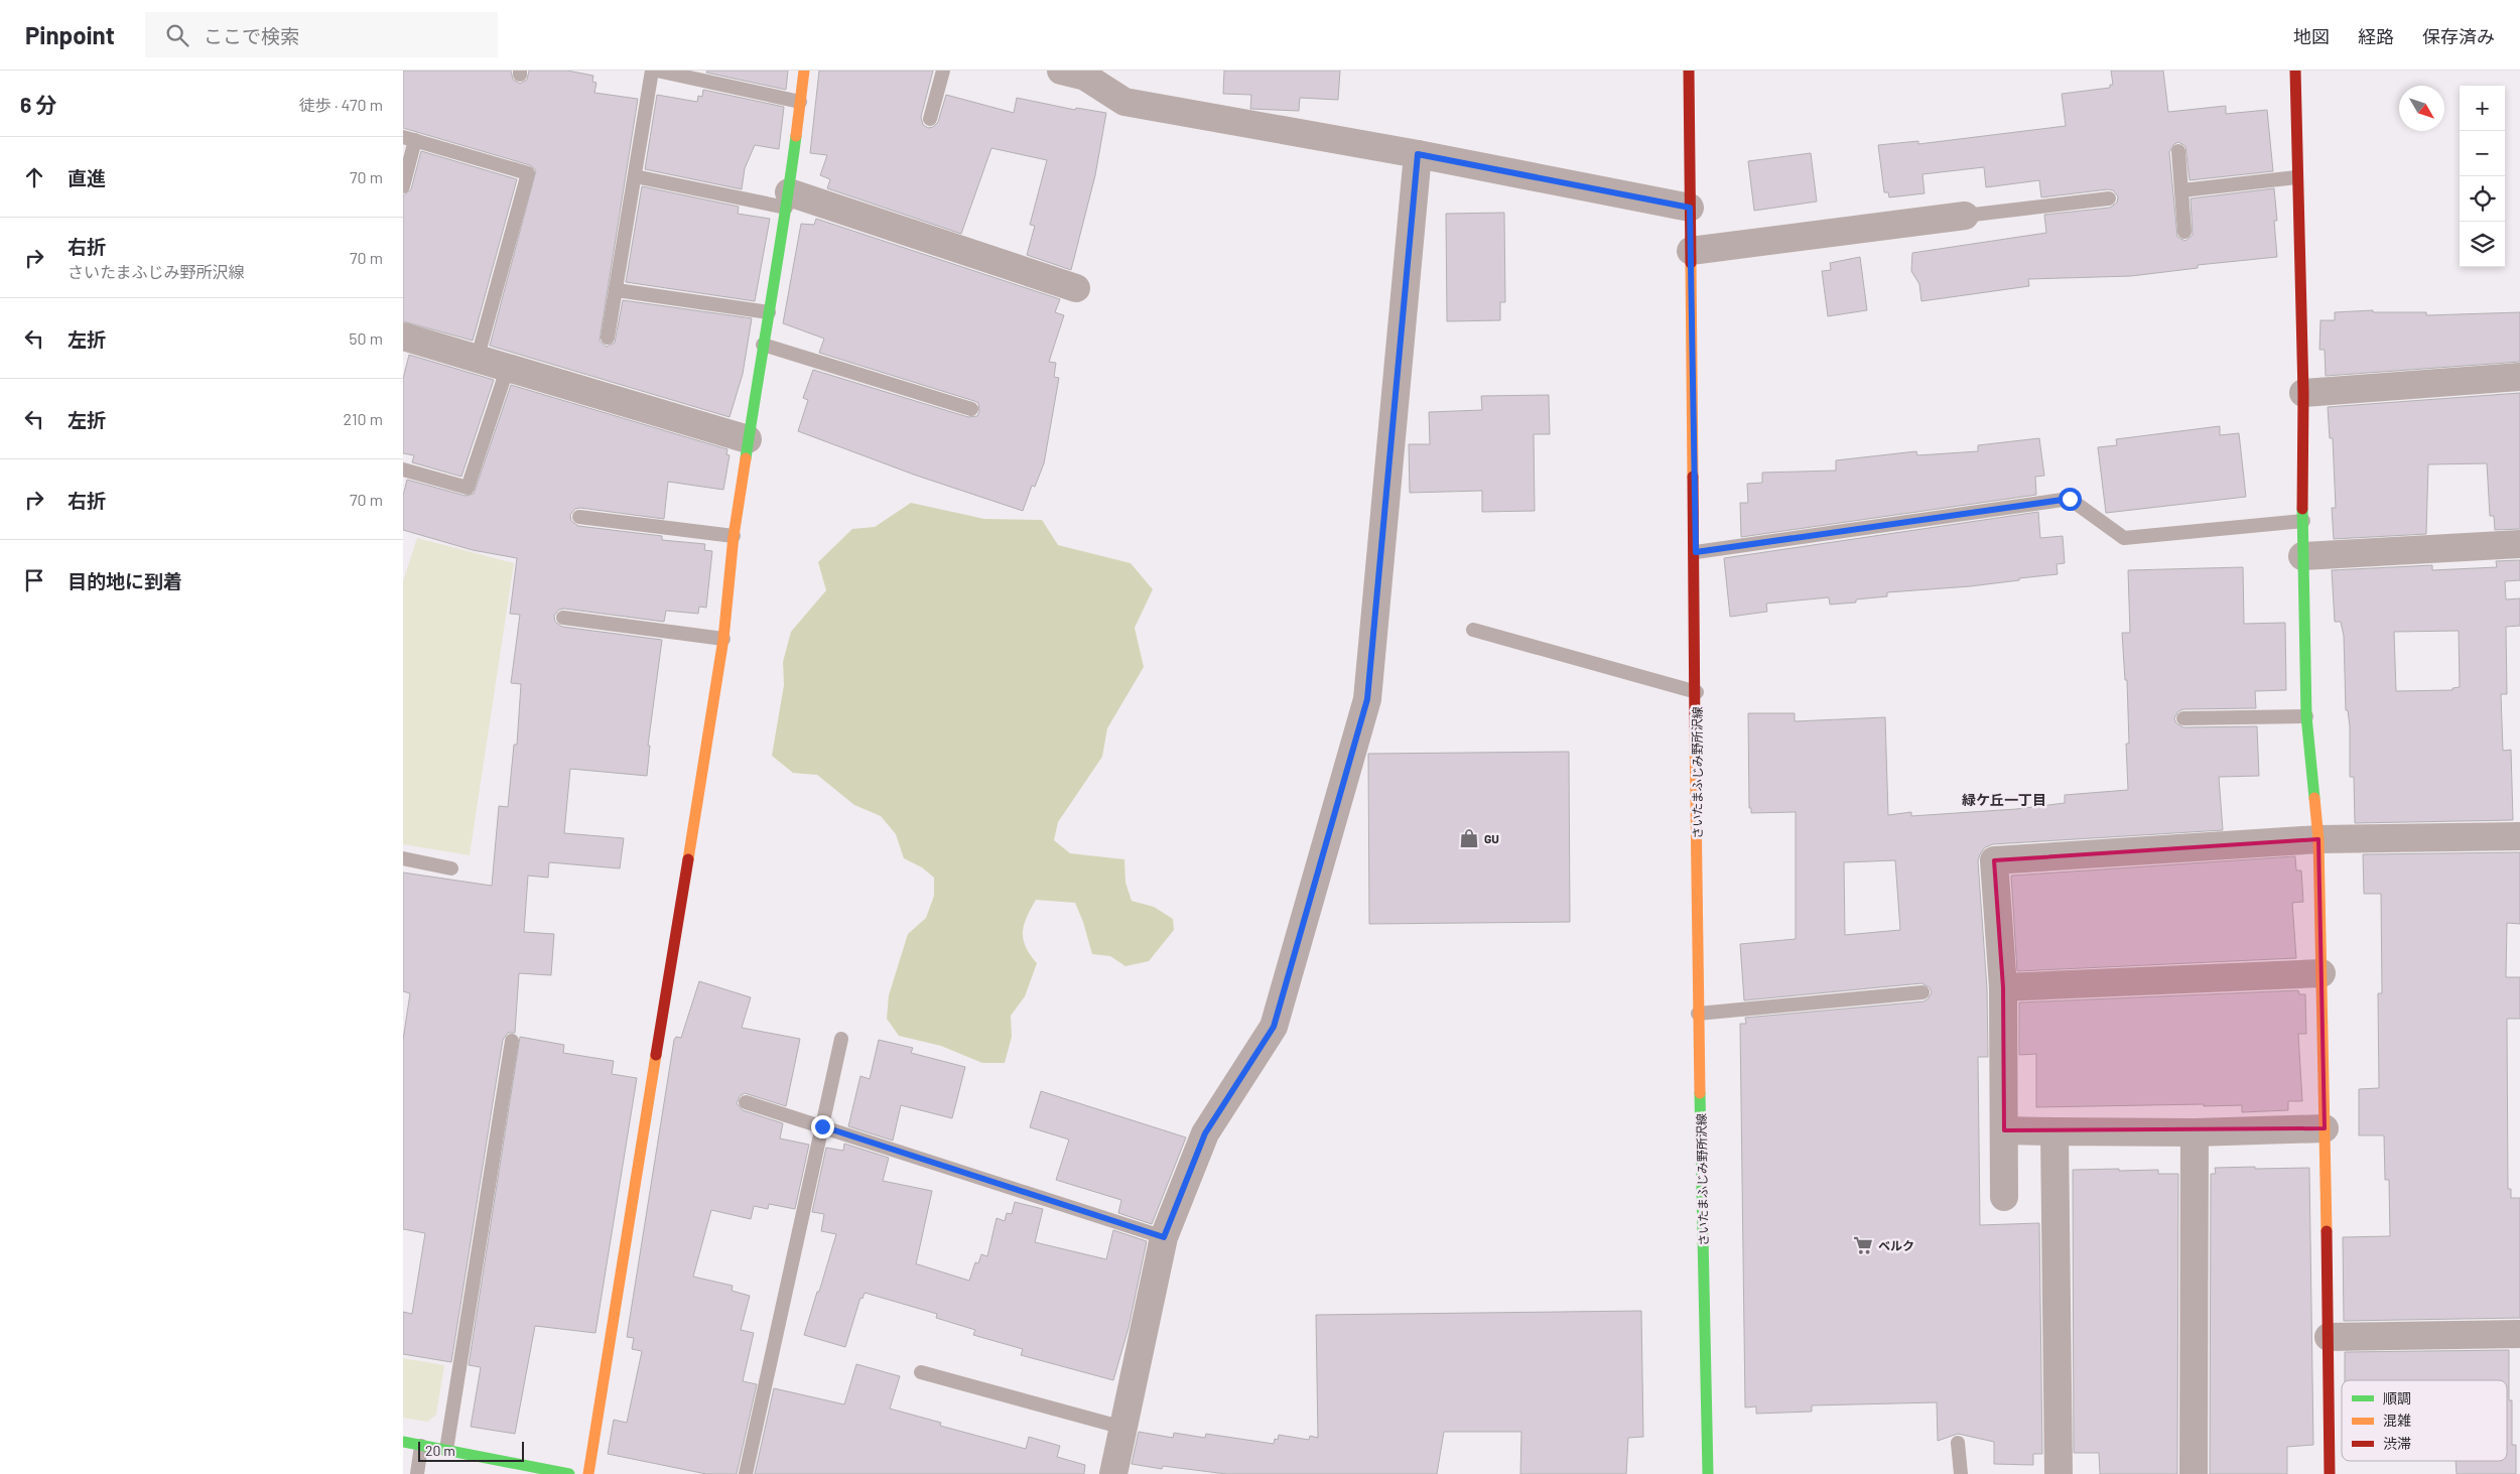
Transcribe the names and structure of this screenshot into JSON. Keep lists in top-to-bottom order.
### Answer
{
  "streets": {
    "street": ["さいたまふじみ野所沢線"]
  },
  "districts": ["緑ケ丘一丁目"],
  "places": {
    "shop": ["GU"],
    "supermarket": ["ベルク"]
  },
  "legend": ["順調", "混雑", "渋滞"],
  "scale_bar": "20 m",
  "north": "bottom right",
  "page": {
    "header": "Pinpoint",
    "search": "ここで検索",
    "nav": ["地図", "経路", "保存済み"],
    "heading": ["6 分", "徒歩 · 470 m"],
    "map_buttons": ["+", "−"],
    "list": [
      ["直進", "70 m"],
      ["右折", "さいたまふじみ野所沢線", "70 m"],
      ["左折", "50 m"],
      ["左折", "210 m"],
      ["右折", "70 m"],
      "目的地に到着"
    ],
    "scale": "20 m"
  }
}
